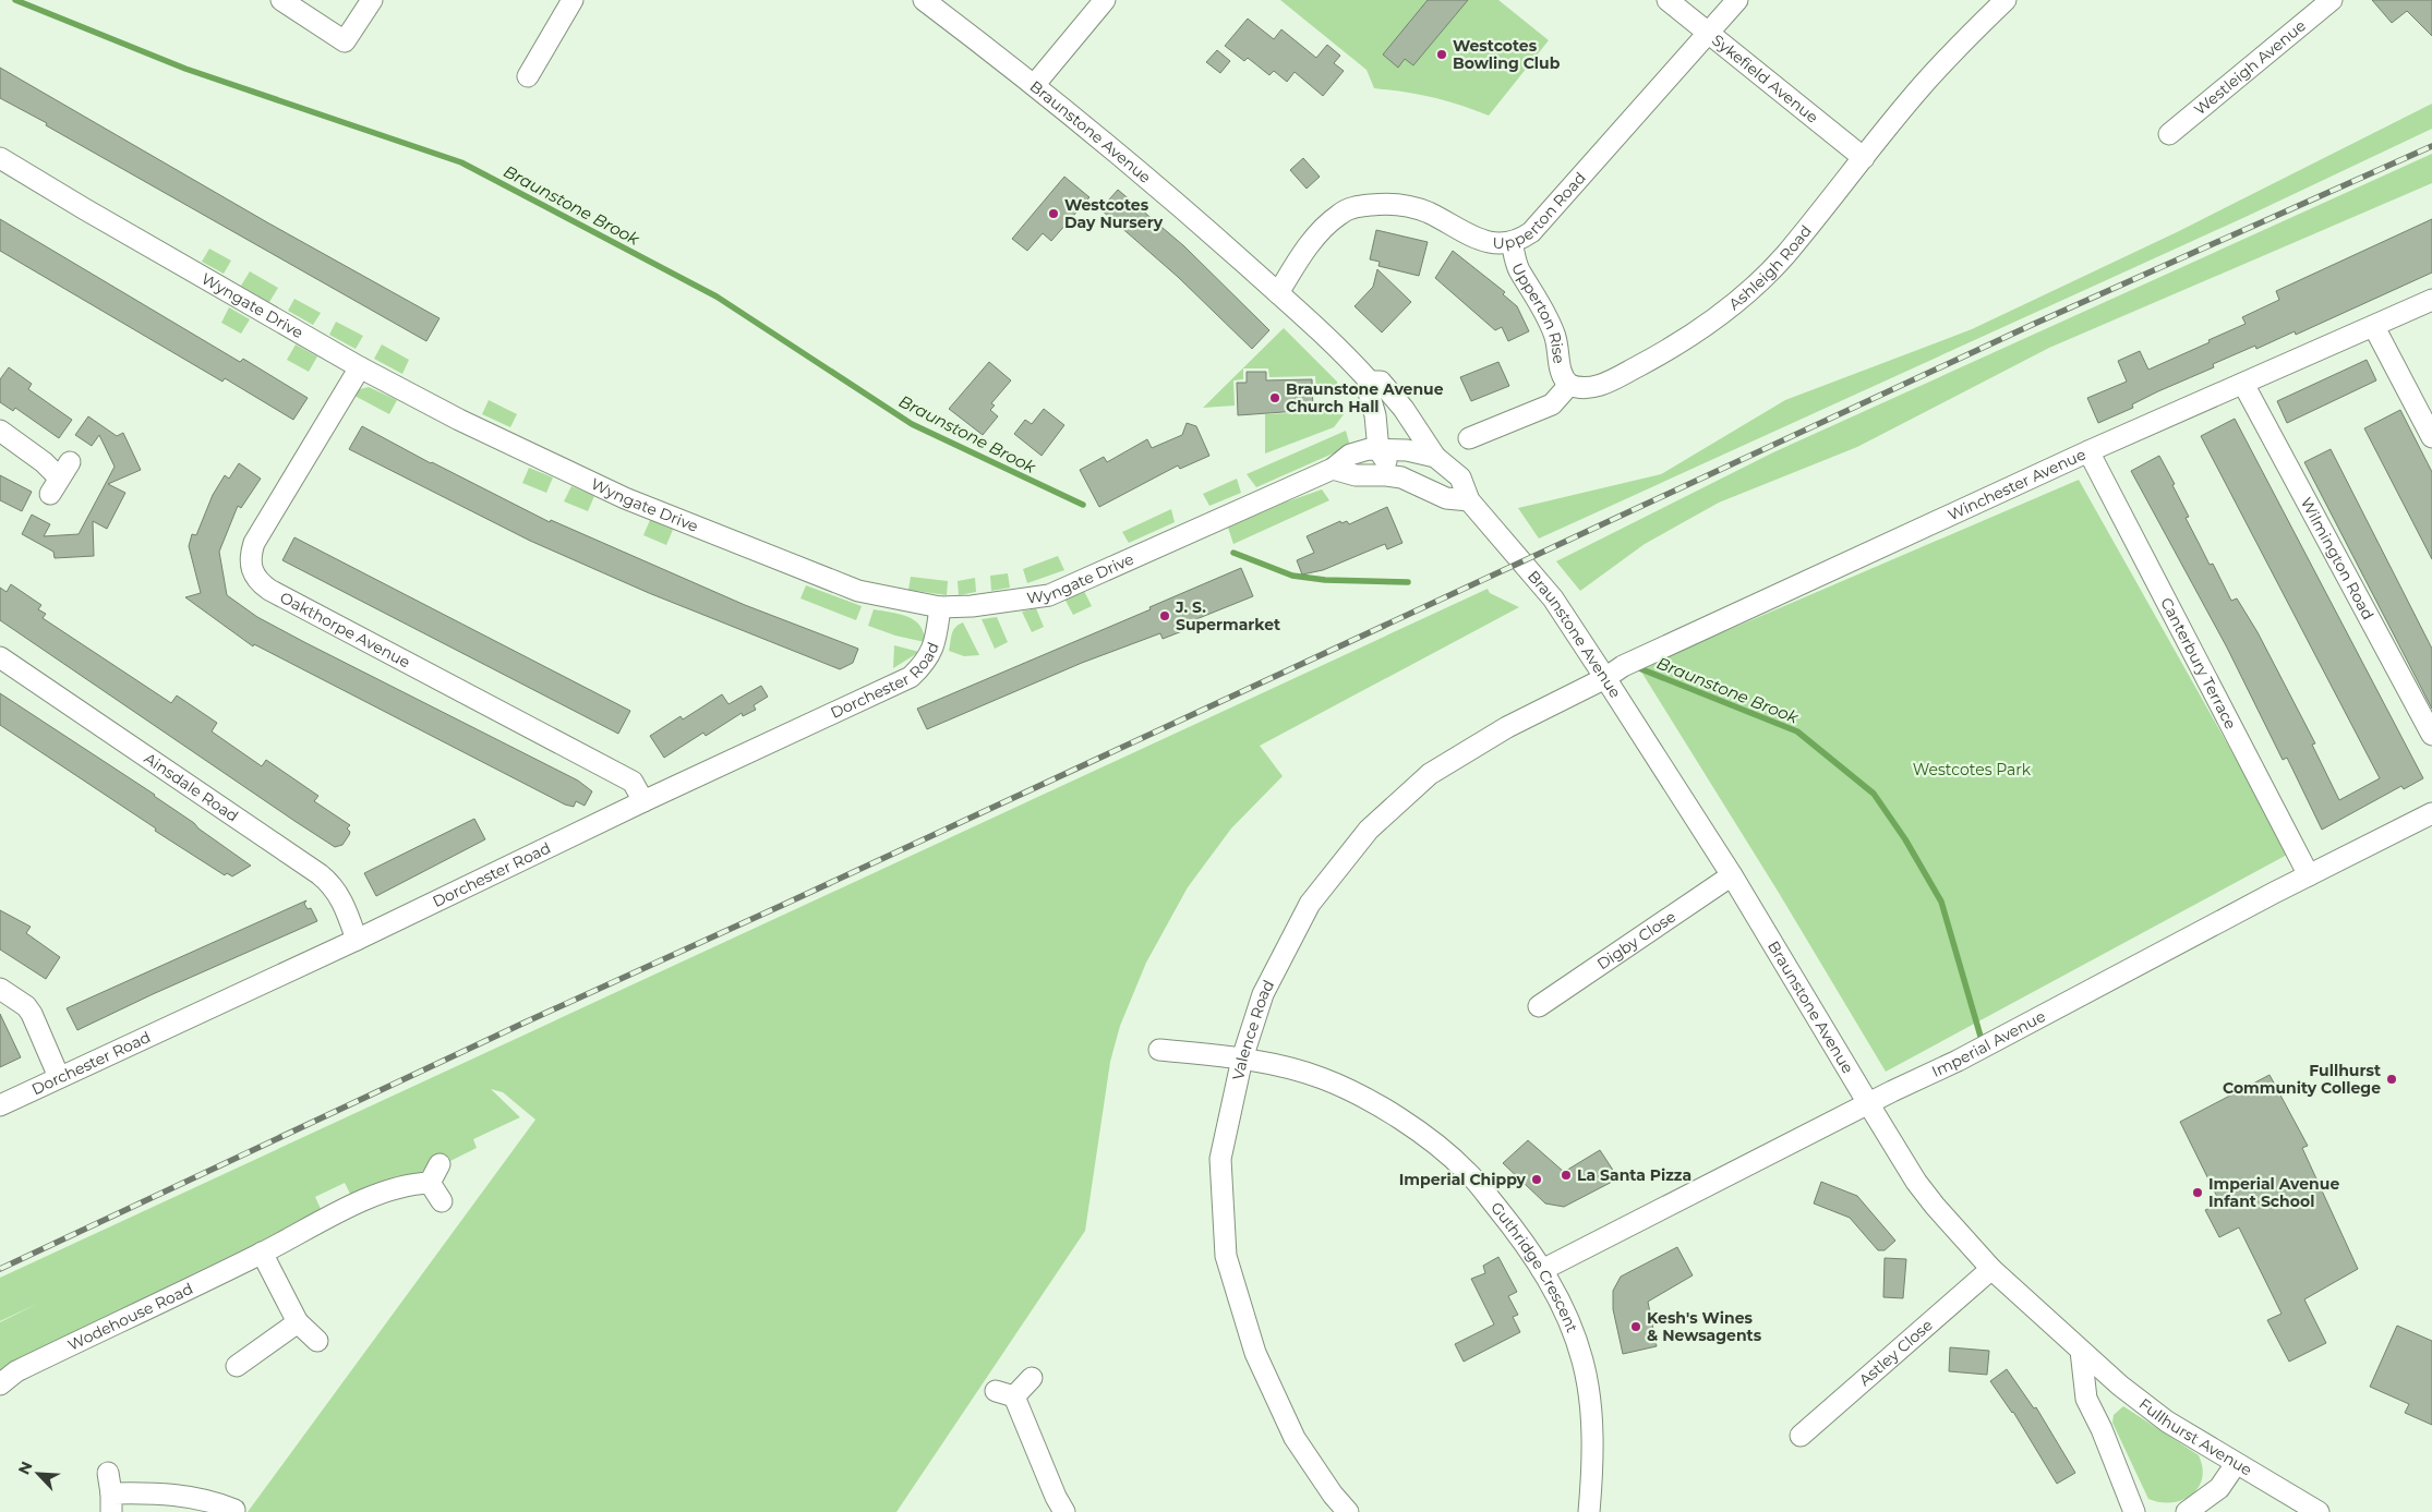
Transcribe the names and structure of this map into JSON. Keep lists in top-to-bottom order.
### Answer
{
  "streets": {
    "street": [
      "Westleigh Avenue",
      "Sykefield Avenue",
      "Braunstone Avenue",
      "Upperton Road",
      "Ashleigh Road",
      "Wyngate Drive",
      "Upperton Rise",
      "Winchester Avenue",
      "Wilmington Road",
      "Oakthorpe Avenue",
      "Canterbury Terrace",
      "Dorchester Road",
      "Ainsdale Road",
      "Digby Close",
      "Valence Road",
      "Imperial Avenue",
      "Guthridge Crescent",
      "Wodehouse Road",
      "Astley Close",
      "Fullhurst Avenue"
    ]
  },
  "crossings": [
    ["Sykefield Avenue", "Upperton Road"],
    ["Sykefield Avenue", "Ashleigh Road"],
    ["Braunstone Avenue", "Upperton Road"],
    ["Braunstone Avenue", "Winchester Avenue"],
    ["Braunstone Avenue", "Digby Close"],
    ["Braunstone Avenue", "Valence Road"],
    ["Braunstone Avenue", "Imperial Avenue"],
    ["Braunstone Avenue", "Astley Close"],
    ["Braunstone Avenue", "Fullhurst Avenue"],
    ["Upperton Road", "Upperton Rise"],
    ["Ashleigh Road", "Upperton Rise"],
    ["Wyngate Drive", "Oakthorpe Avenue"],
    ["Wyngate Drive", "Dorchester Road"],
    ["Winchester Avenue", "Wilmington Road"],
    ["Winchester Avenue", "Canterbury Terrace"],
    ["Winchester Avenue", "Valence Road"],
    ["Oakthorpe Avenue", "Dorchester Road"],
    ["Canterbury Terrace", "Imperial Avenue"],
    ["Dorchester Road", "Ainsdale Road"],
    ["Valence Road", "Guthridge Crescent"],
    ["Imperial Avenue", "Guthridge Crescent"]
  ],
  "water": ["Braunstone Brook"],
  "parks": ["Westcotes Park"],
  "places": [
    "Westcotes Bowling Club",
    "Westcotes Day Nursery",
    "Braunstone Avenue Church Hall",
    "J. S. Supermarket",
    "Fullhurst Community College",
    "La Santa Pizza",
    "Imperial Chippy",
    "Imperial Avenue Infant School",
    "Kesh's Wines & Newsagents"
  ],
  "north": "top left"
}
